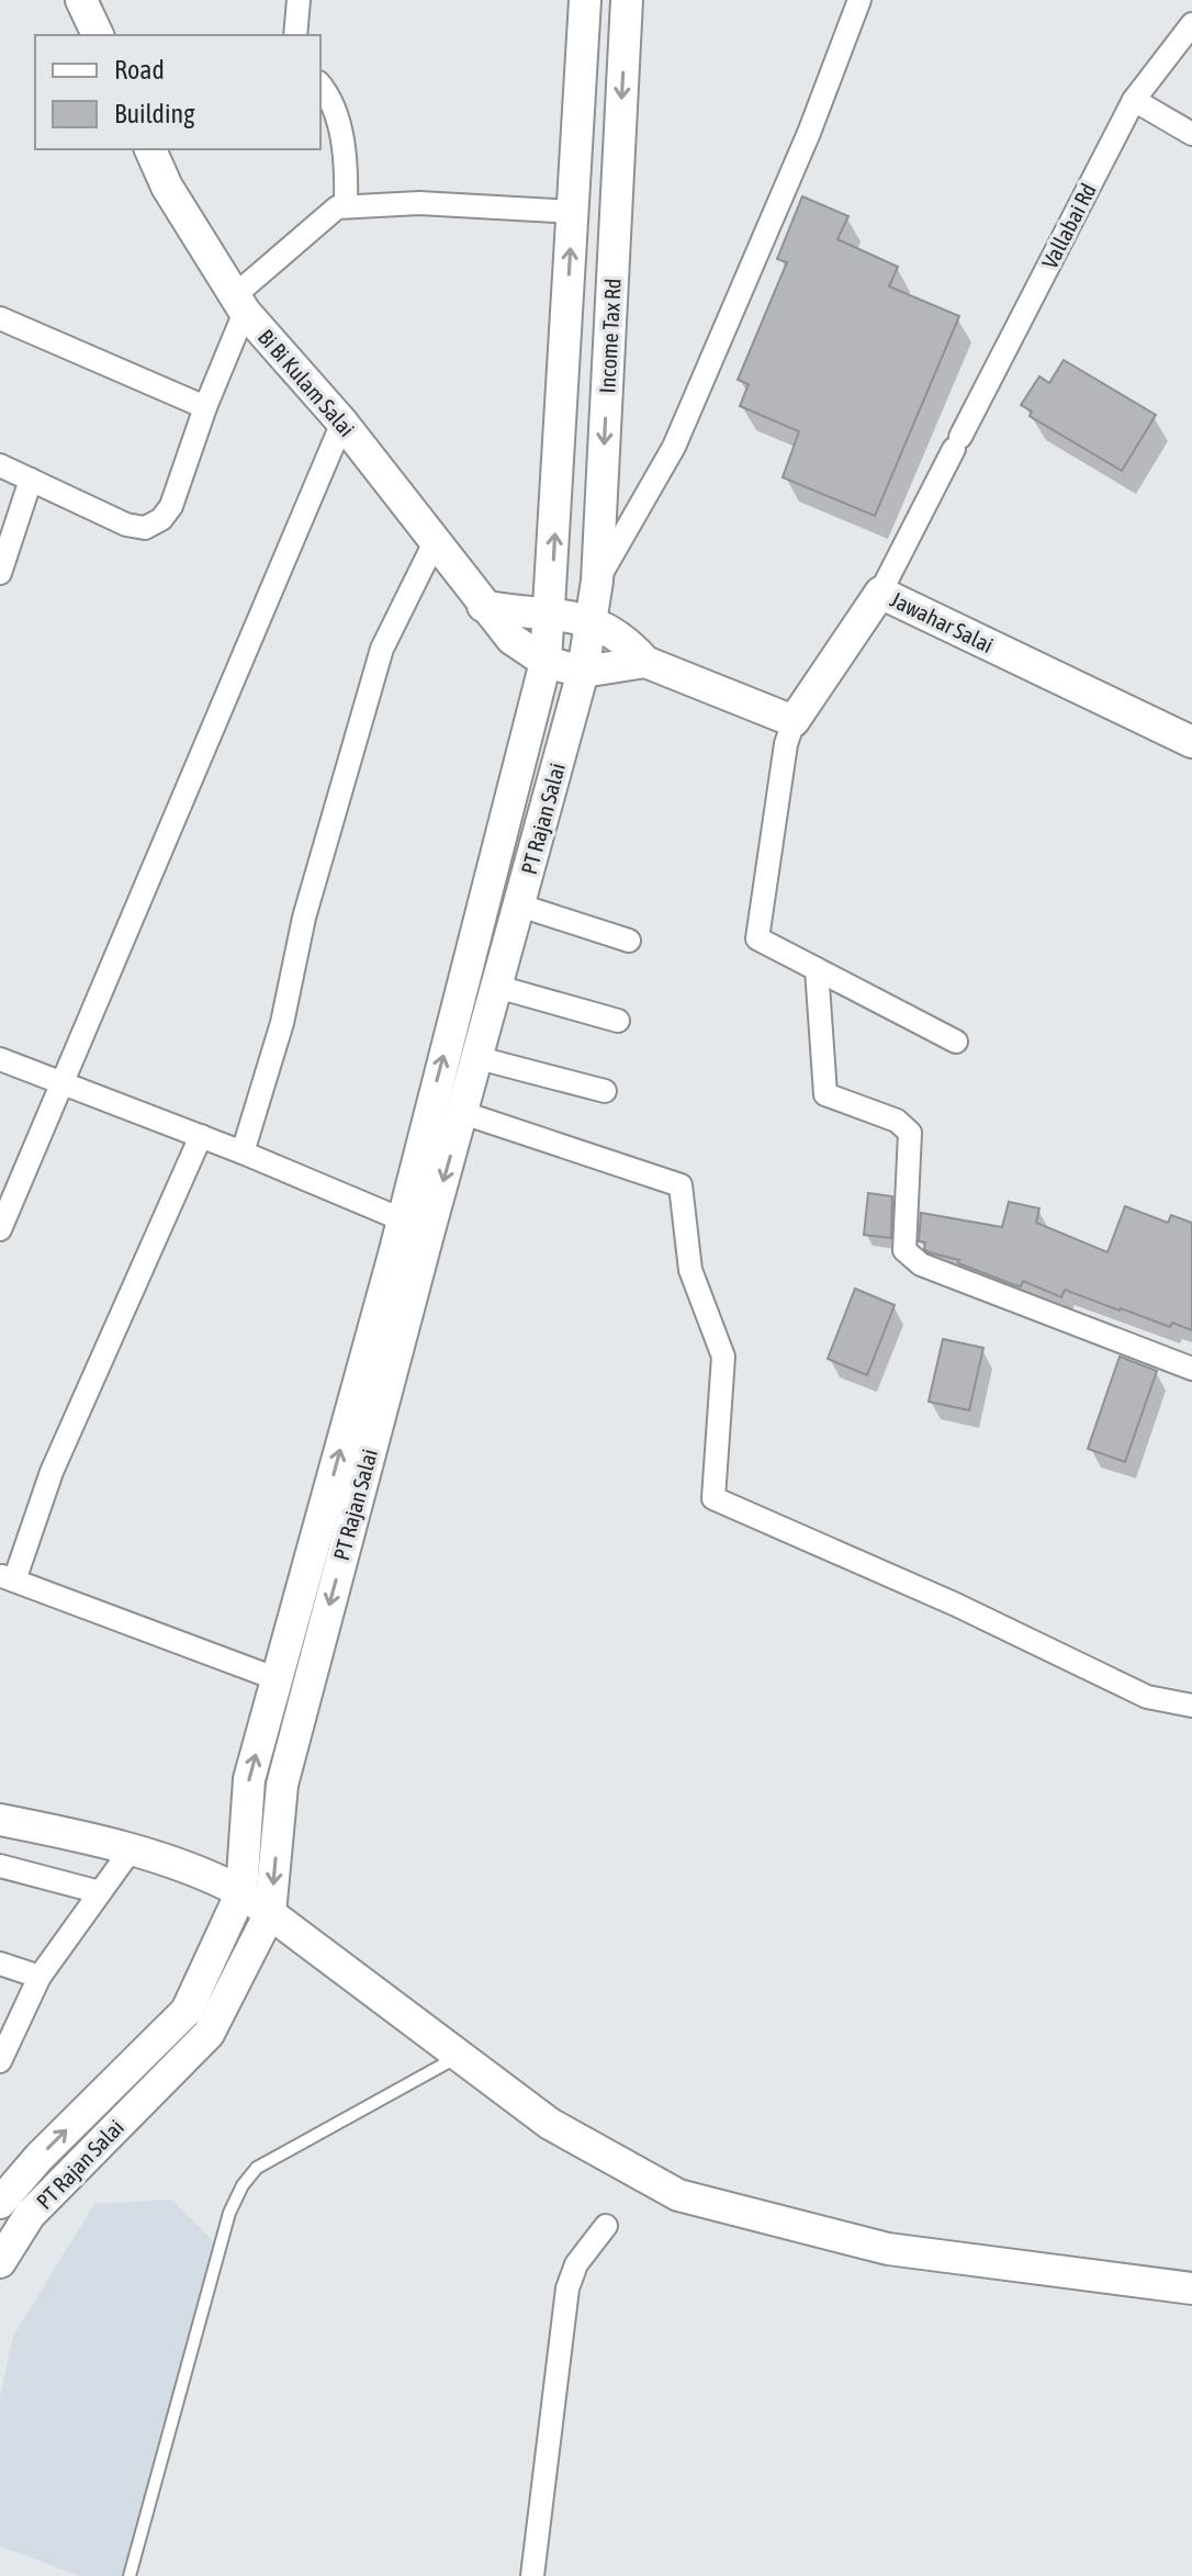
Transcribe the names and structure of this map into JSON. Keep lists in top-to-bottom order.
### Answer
{
  "streets": {
    "main road": [
      "Income Tax Rd",
      "Bi Bi Kulam Salai",
      "Jawahar Salai",
      "PT Rajan Salai"
    ],
    "street": ["Vallabai Rd"]
  },
  "crossings": [
    ["Vallabai Rd", "Jawahar Salai"],
    ["Income Tax Rd", "Bi Bi Kulam Salai"],
    ["Income Tax Rd", "PT Rajan Salai"],
    ["Bi Bi Kulam Salai", "PT Rajan Salai"]
  ],
  "legend": ["Road", "Building"]
}
